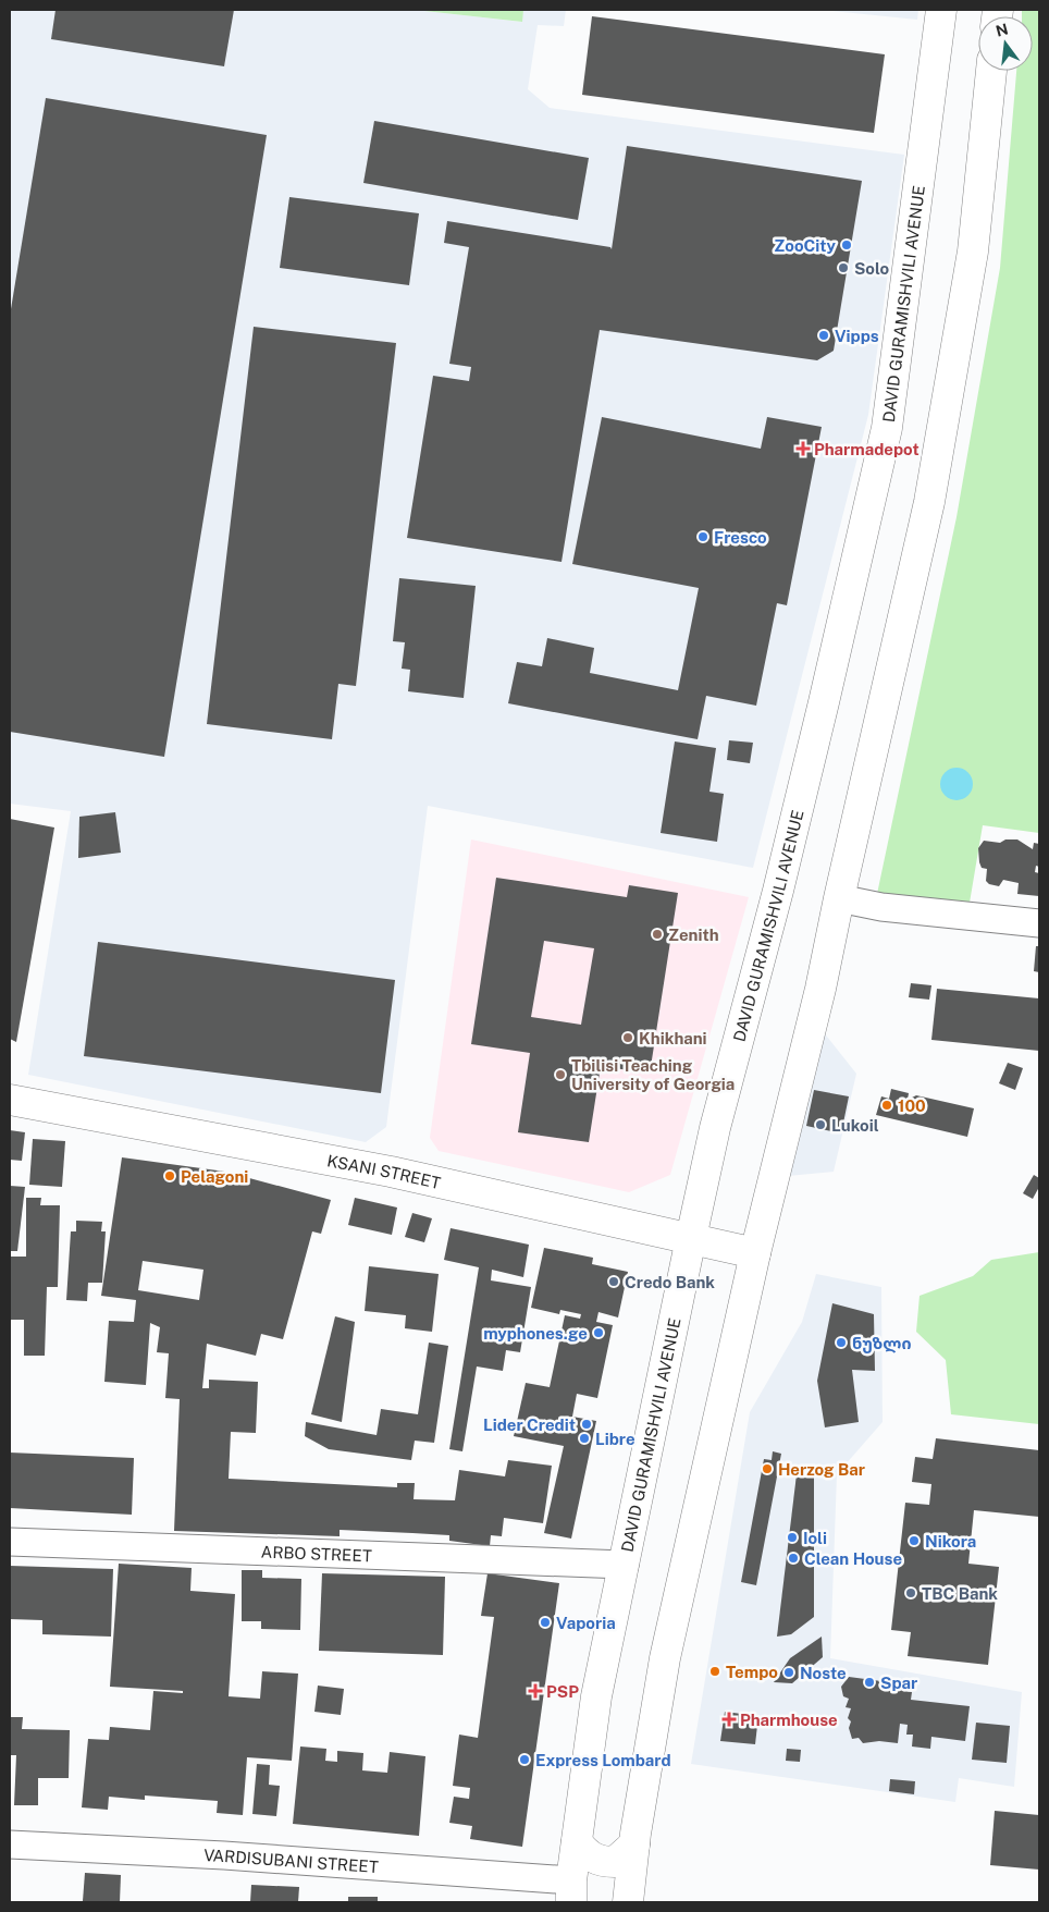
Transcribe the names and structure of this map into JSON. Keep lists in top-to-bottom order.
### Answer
{
  "streets": {
    "main road": ["DAVID GURAMISHVILI AVENUE", "KSANI STREET"],
    "street": ["ARBO STREET", "VARDISUBANI STREET"]
  },
  "crossings": [
    ["DAVID GURAMISHVILI AVENUE", "KSANI STREET"],
    ["DAVID GURAMISHVILI AVENUE", "ARBO STREET"],
    ["DAVID GURAMISHVILI AVENUE", "VARDISUBANI STREET"]
  ],
  "places": {
    "other": [
      "ZooCity",
      "Solo",
      "Vipps",
      "Fresco",
      "Zenith",
      "Khikhani",
      "Tbilisi Teaching University of Georgia",
      "100",
      "Lukoil",
      "Pelagoni",
      "Credo Bank",
      "myphones.ge",
      "ნუზლი",
      "Lider Credit",
      "Libre",
      "Herzog Bar",
      "Ioli",
      "Nikora",
      "Clean House",
      "TBC Bank",
      "Vaporia",
      "Tempo",
      "Noste",
      "Spar",
      "Express Lombard"
    ],
    "health": ["Pharmadepot", "PSP", "Pharmhouse"]
  },
  "north": "top"
}
